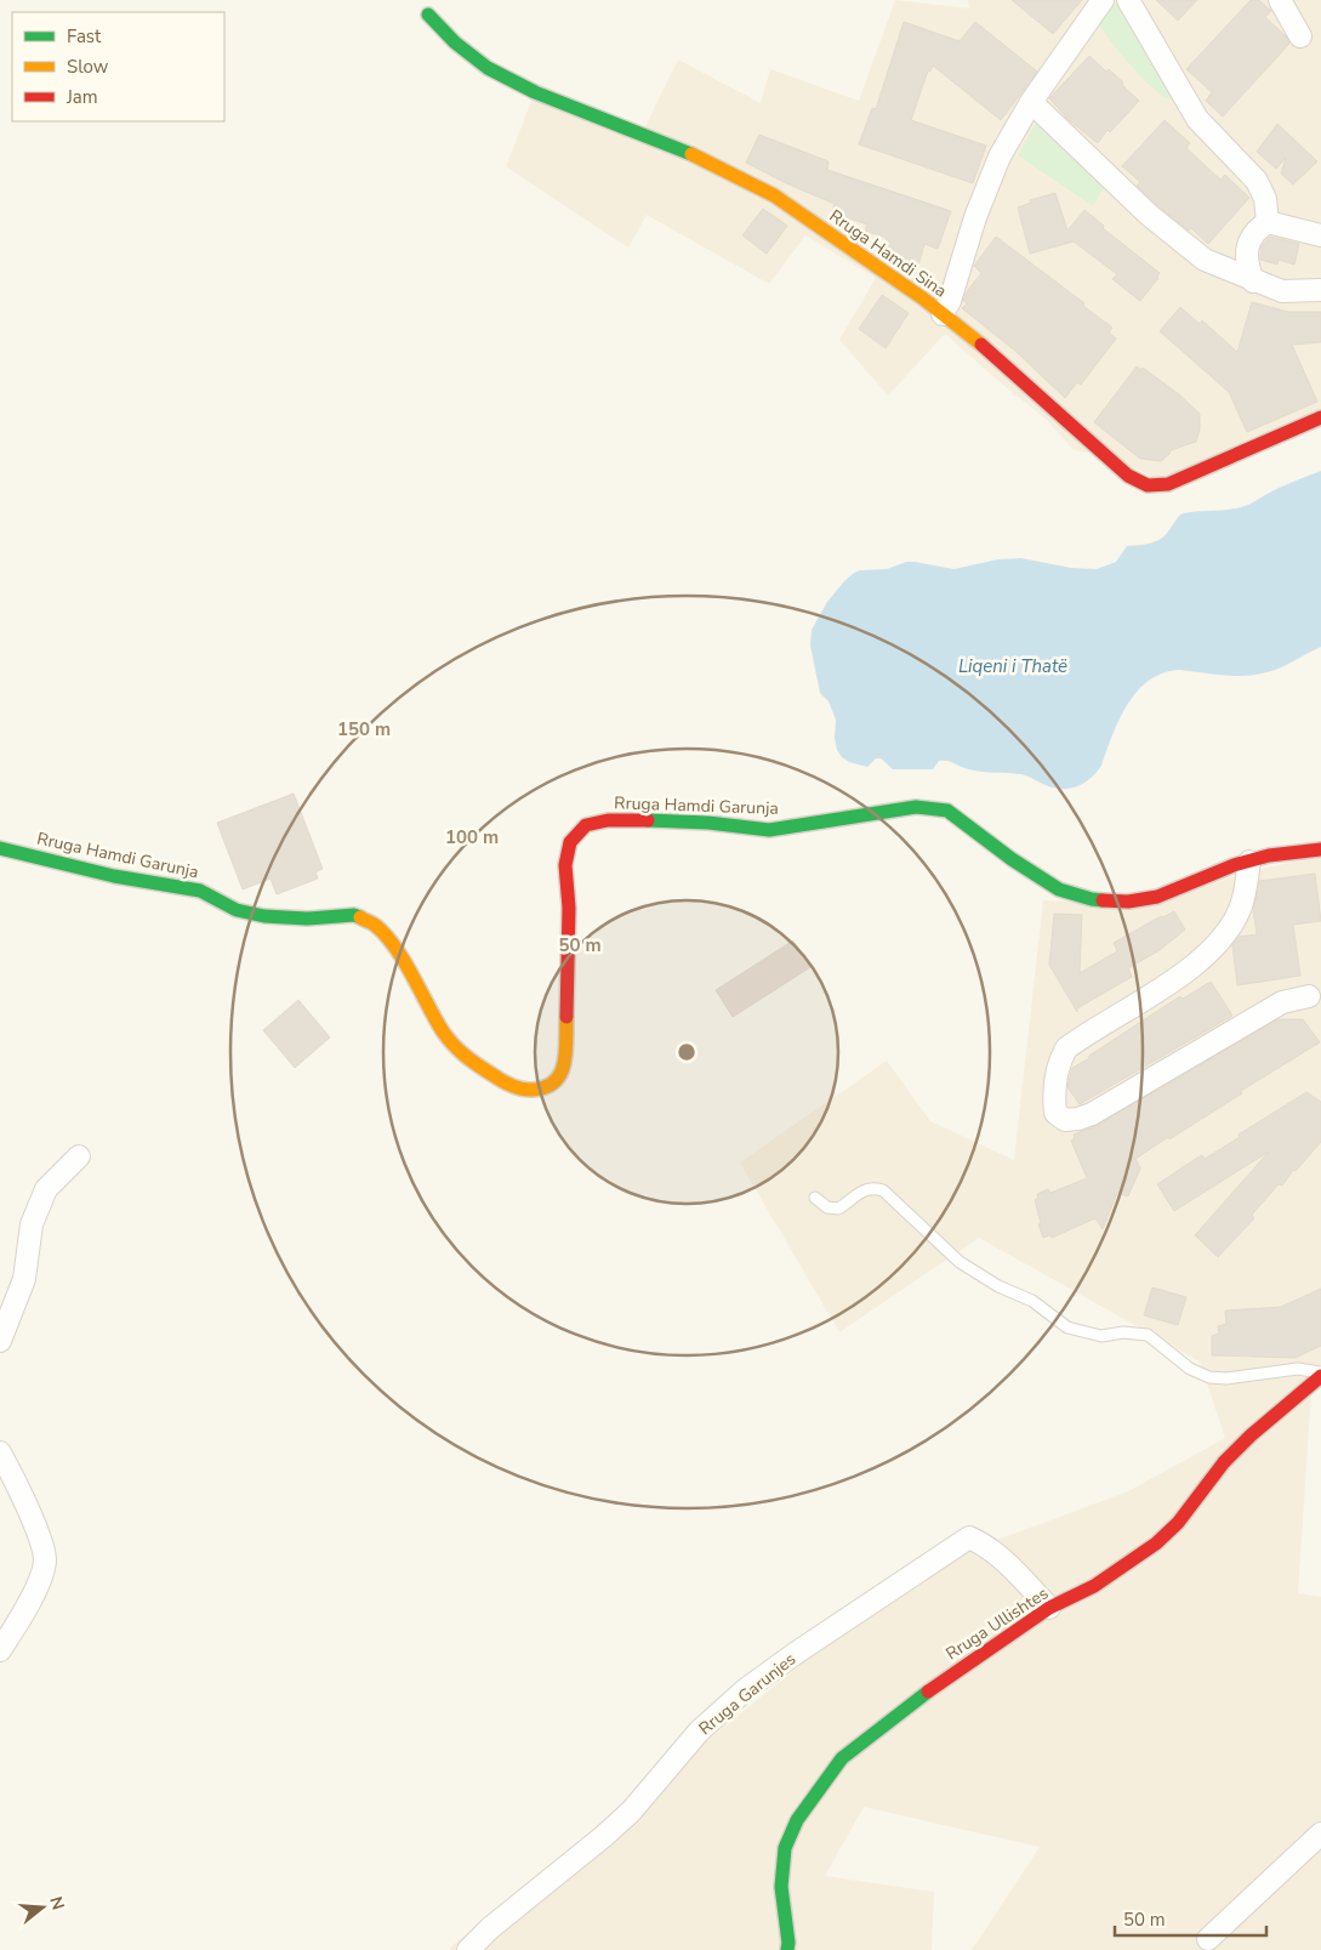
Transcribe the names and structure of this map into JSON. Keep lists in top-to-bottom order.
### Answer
{
  "streets": {
    "street": [
      "Rruga Hamdi Sina",
      "Rruga Hamdi Garunja",
      "Rruga Ullishtes",
      "Rruga Garunjes"
    ]
  },
  "crossings": [
    ["Rruga Ullishtes", "Rruga Garunjes"]
  ],
  "water": ["Liqeni i Thatë"],
  "legend": ["Fast", "Slow", "Jam"],
  "scale_bar": "50 m",
  "north": "right",
  "rings": ["150 m", "100 m", "50 m"]
}
